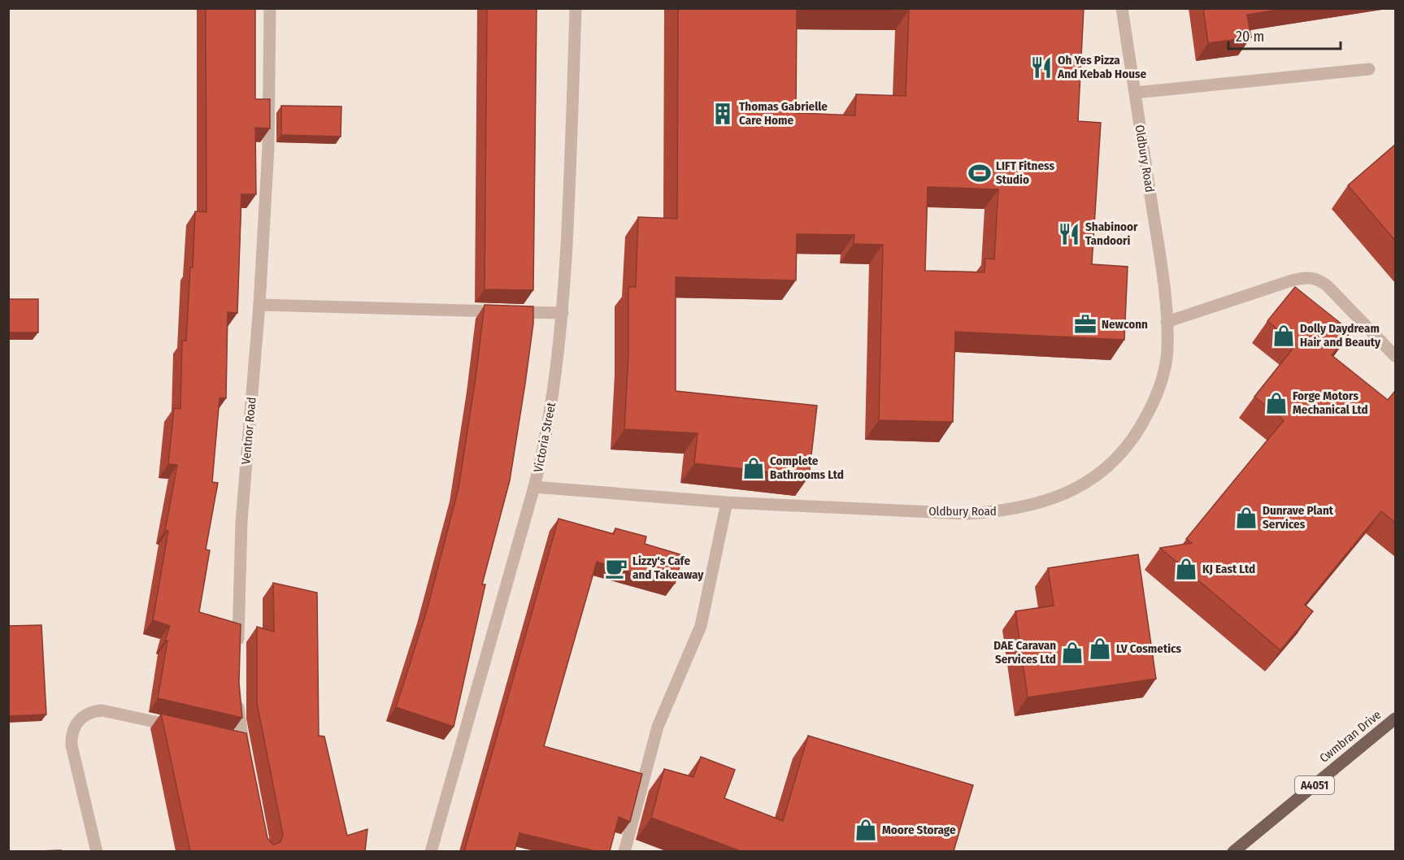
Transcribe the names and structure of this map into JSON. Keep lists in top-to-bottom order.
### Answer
{
  "streets": {
    "main road": ["Cwmbran Drive", "A4051"],
    "street": ["Oldbury Road", "Ventnor Road", "Victoria Street"]
  },
  "crossings": [
    ["Oldbury Road", "Victoria Street"]
  ],
  "places": {
    "restaurant": ["Oh Yes Pizza And Kebab House", "Shabinoor Tandoori"],
    "building": ["Thomas Gabrielle Care Home"],
    "sports": ["LIFT Fitness Studio"],
    "office": ["Newconn"],
    "shop": [
      "Dolly Daydream Hair and Beauty",
      "Forge Motors Mechanical Ltd",
      "Complete Bathrooms Ltd",
      "Dunrave Plant Services",
      "KJ East Ltd",
      "LV Cosmetics",
      "DAE Caravan Services Ltd",
      "Moore Storage"
    ],
    "cafe": ["Lizzy's Cafe and Takeaway"]
  },
  "scale_bar": "20 m"
}
